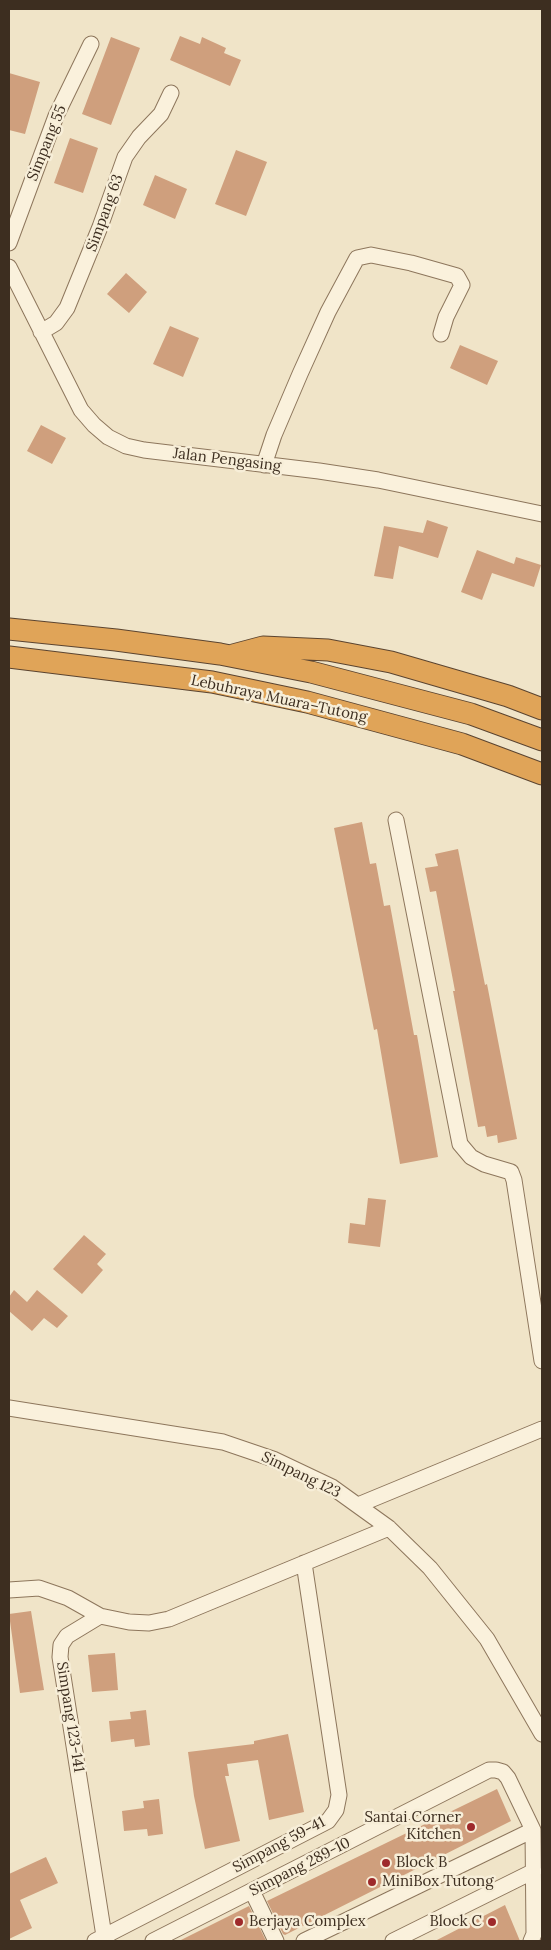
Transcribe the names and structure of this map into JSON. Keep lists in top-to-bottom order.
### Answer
{
  "streets": {
    "highway": ["Lebuhraya Muara–Tutong"],
    "street": [
      "Simpang 55",
      "Simpang 63",
      "Jalan Pengasing",
      "Simpang 123",
      "Simpang 123-141",
      "Simpang 59-41",
      "Simpang 289-10"
    ]
  },
  "crossings": [
    ["Simpang 63", "Jalan Pengasing"],
    ["Simpang 123-141", "Simpang 59-41"]
  ],
  "places": [
    "Santai Corner Kitchen",
    "Block B",
    "MiniBox Tutong",
    "Berjaya Complex",
    "Block C"
  ]
}
